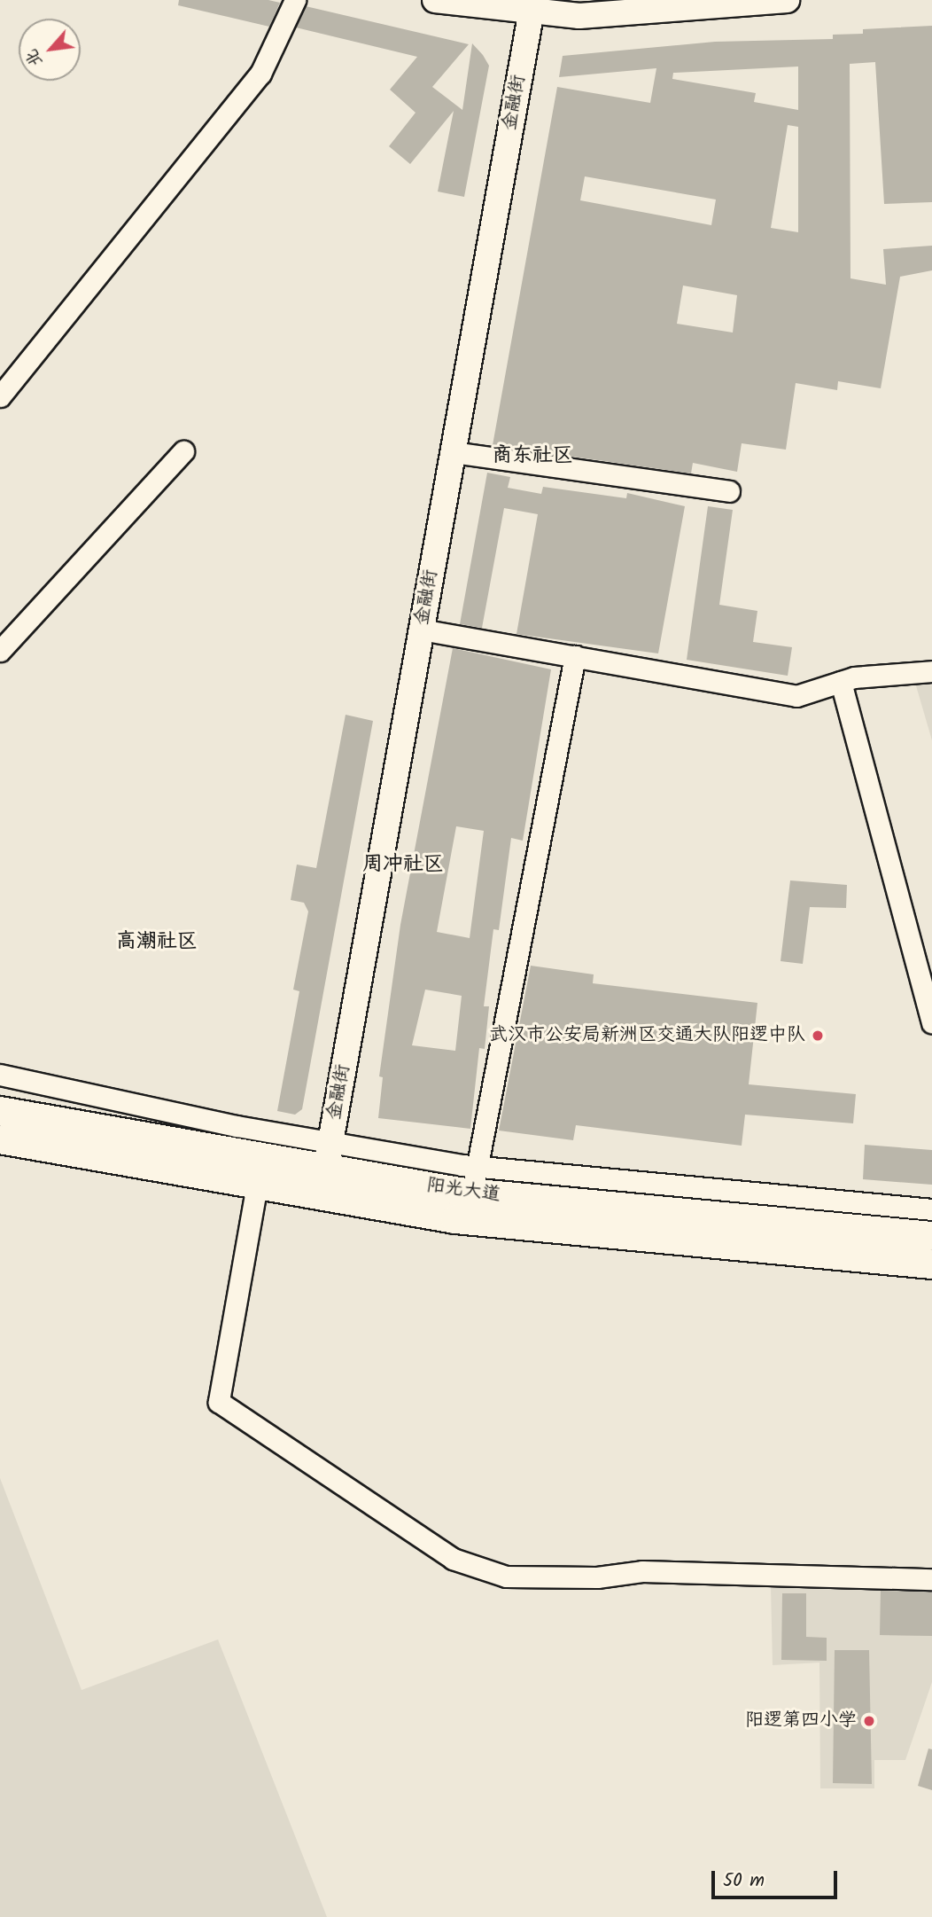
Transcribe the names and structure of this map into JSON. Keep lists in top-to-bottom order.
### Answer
{
  "streets": {
    "main road": ["阳光大道"],
    "street": ["金融街"]
  },
  "crossings": [
    ["金融街", "阳光大道"]
  ],
  "districts": ["商东社区", "周冲社区", "高潮社区"],
  "places": ["武汉市公安局新洲区交通大队阳逻中队", "阳逻第四小学"],
  "scale_bar": "50 m",
  "north": "bottom left"
}
